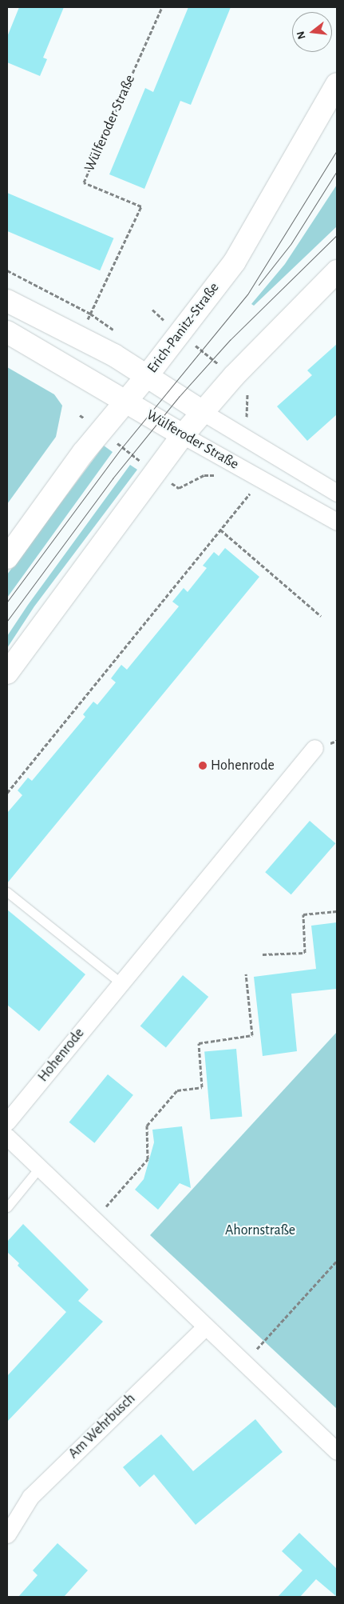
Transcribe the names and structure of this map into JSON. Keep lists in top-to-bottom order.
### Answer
{
  "streets": {
    "main road": ["Wülferoder Straße", "Erich-Panitz-Straße"],
    "street": ["Hohenrode", "Am Wehrbusch"]
  },
  "crossings": [
    ["Wülferoder Straße", "Erich-Panitz-Straße"]
  ],
  "parks": ["Ahornstraße"],
  "places": ["Hohenrode"],
  "north": "left"
}
